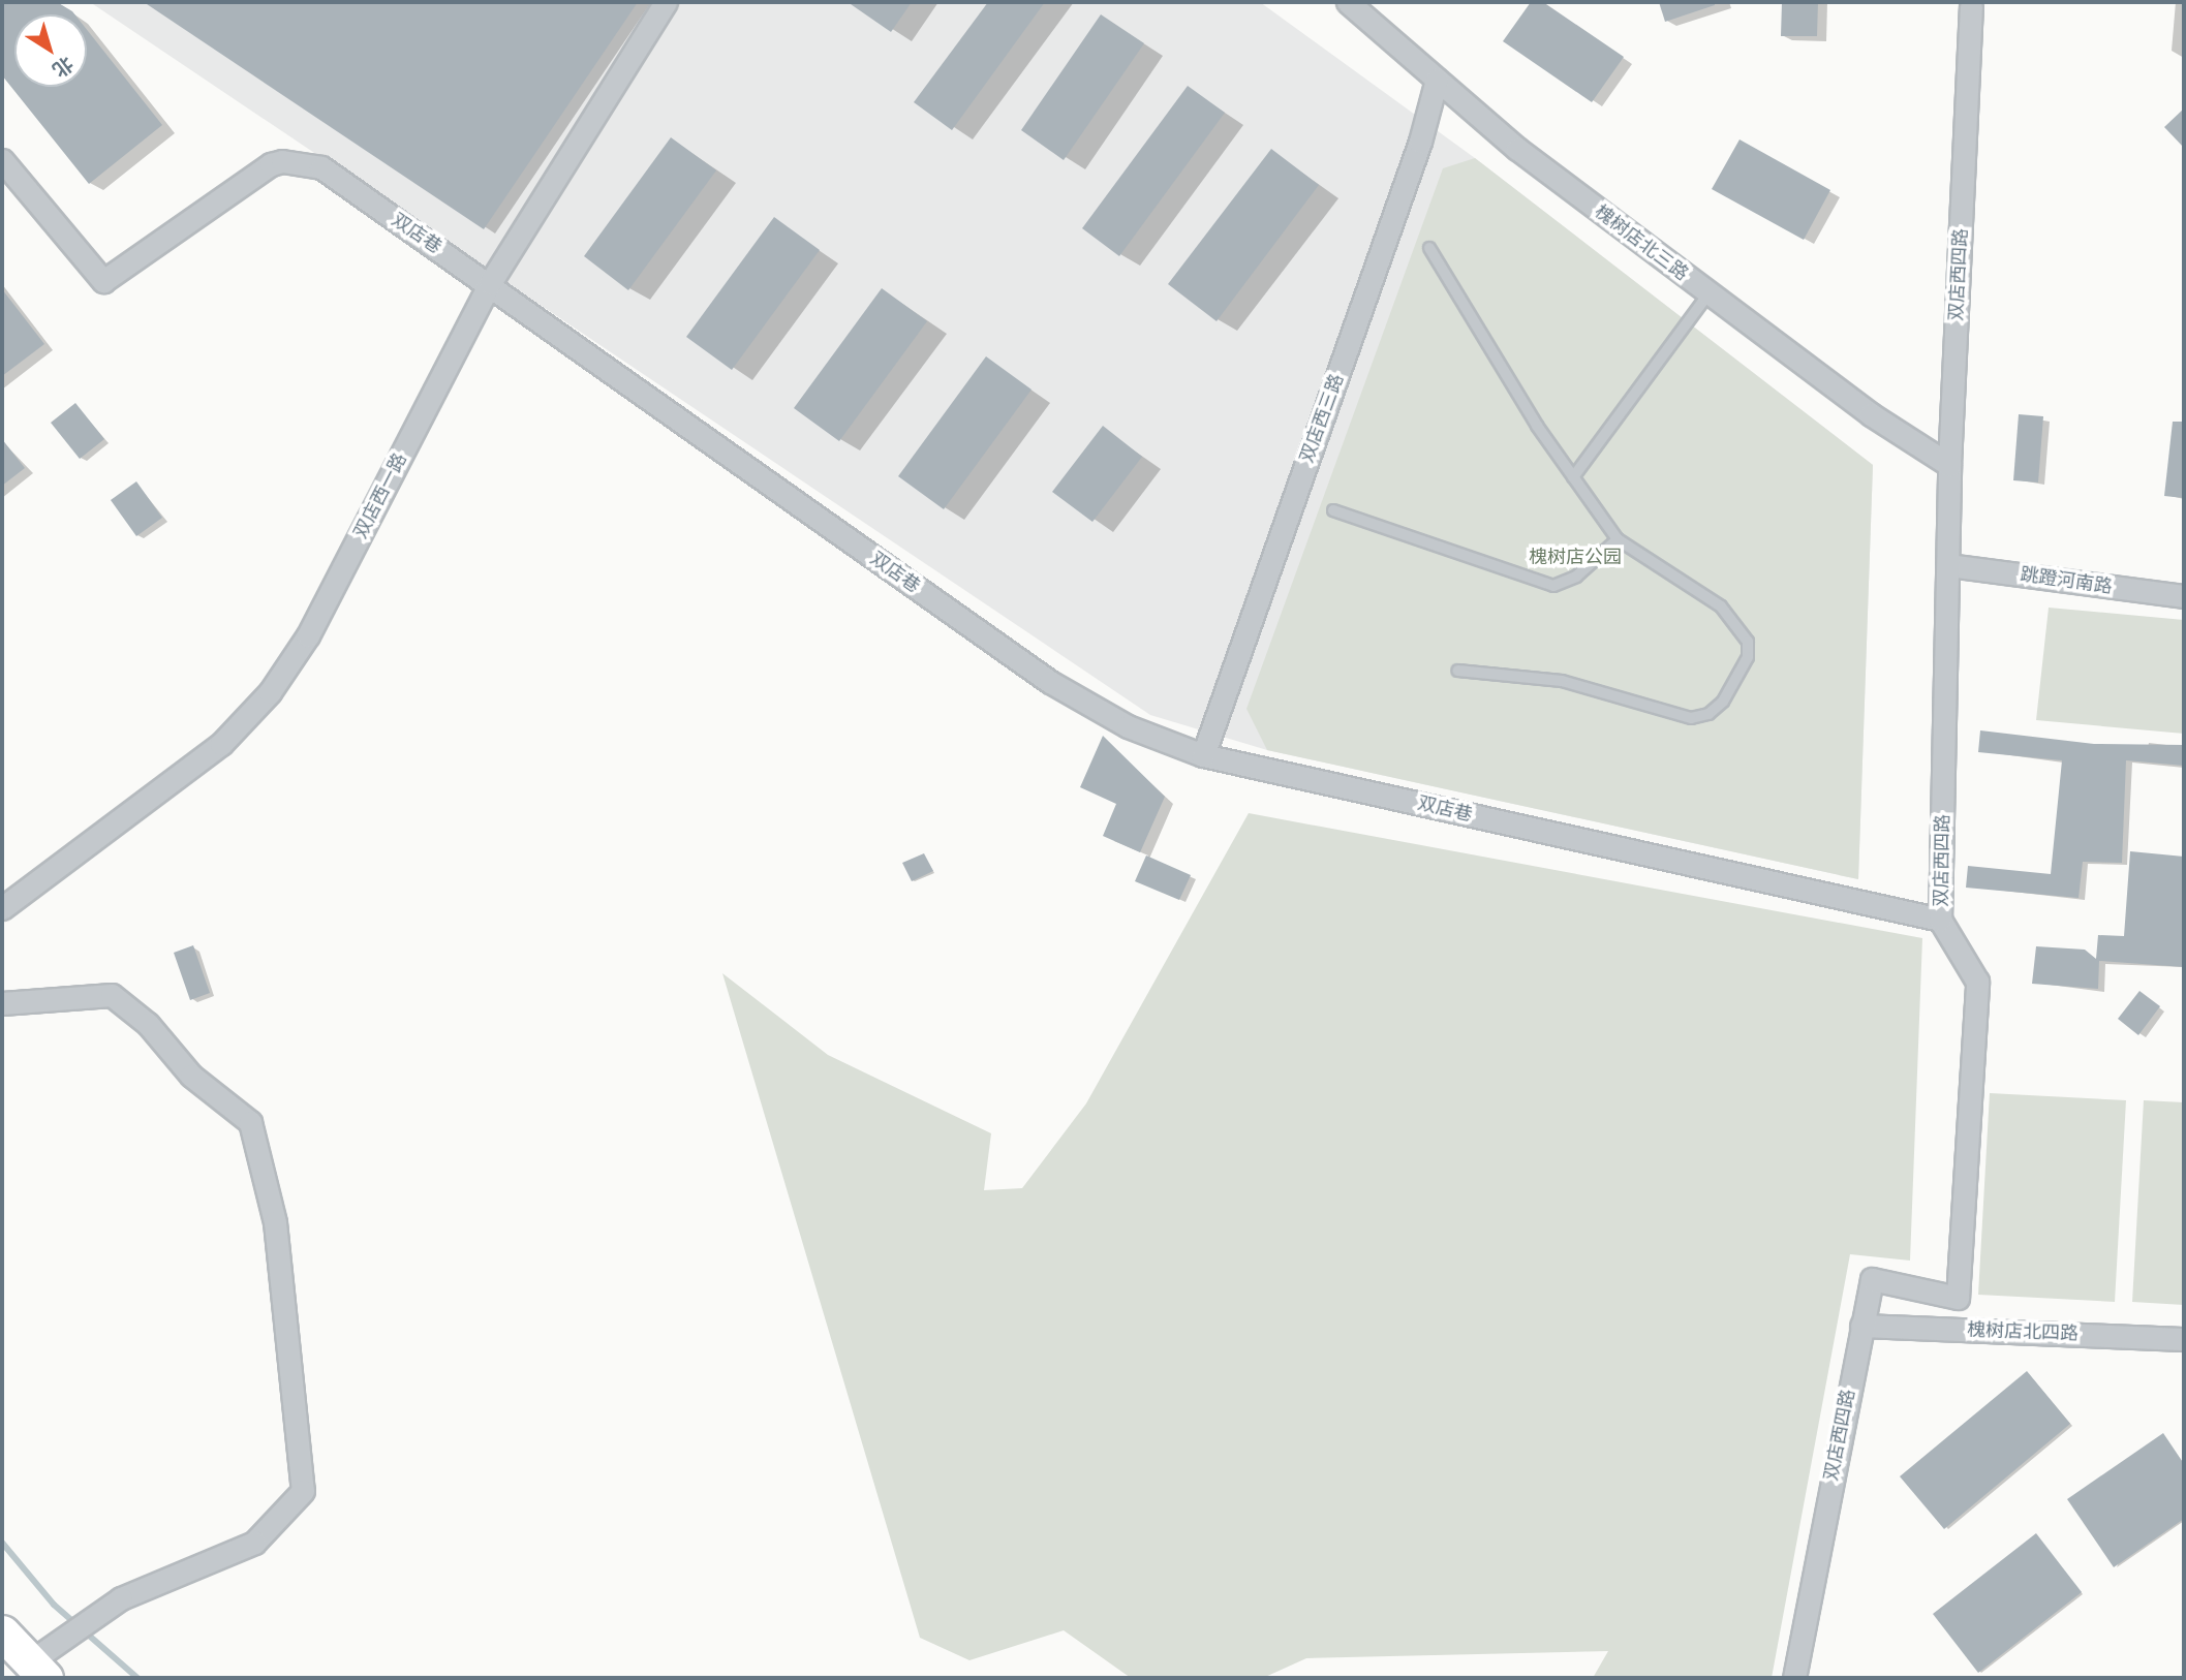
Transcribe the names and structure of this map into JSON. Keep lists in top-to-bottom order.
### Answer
{
  "streets": {
    "street": [
      "双店巷",
      "槐树店北三路",
      "双店西四路",
      "双店西三路",
      "双店西一路",
      "跳蹬河南路",
      "槐树店北四路"
    ]
  },
  "crossings": [
    ["双店巷", "双店西四路"],
    ["双店巷", "双店西三路"],
    ["双店巷", "双店西一路"],
    ["槐树店北三路", "双店西四路"],
    ["槐树店北三路", "双店西三路"],
    ["双店西四路", "跳蹬河南路"],
    ["双店西四路", "槐树店北四路"]
  ],
  "parks": ["槐树店公园"],
  "north": "bottom right"
}
